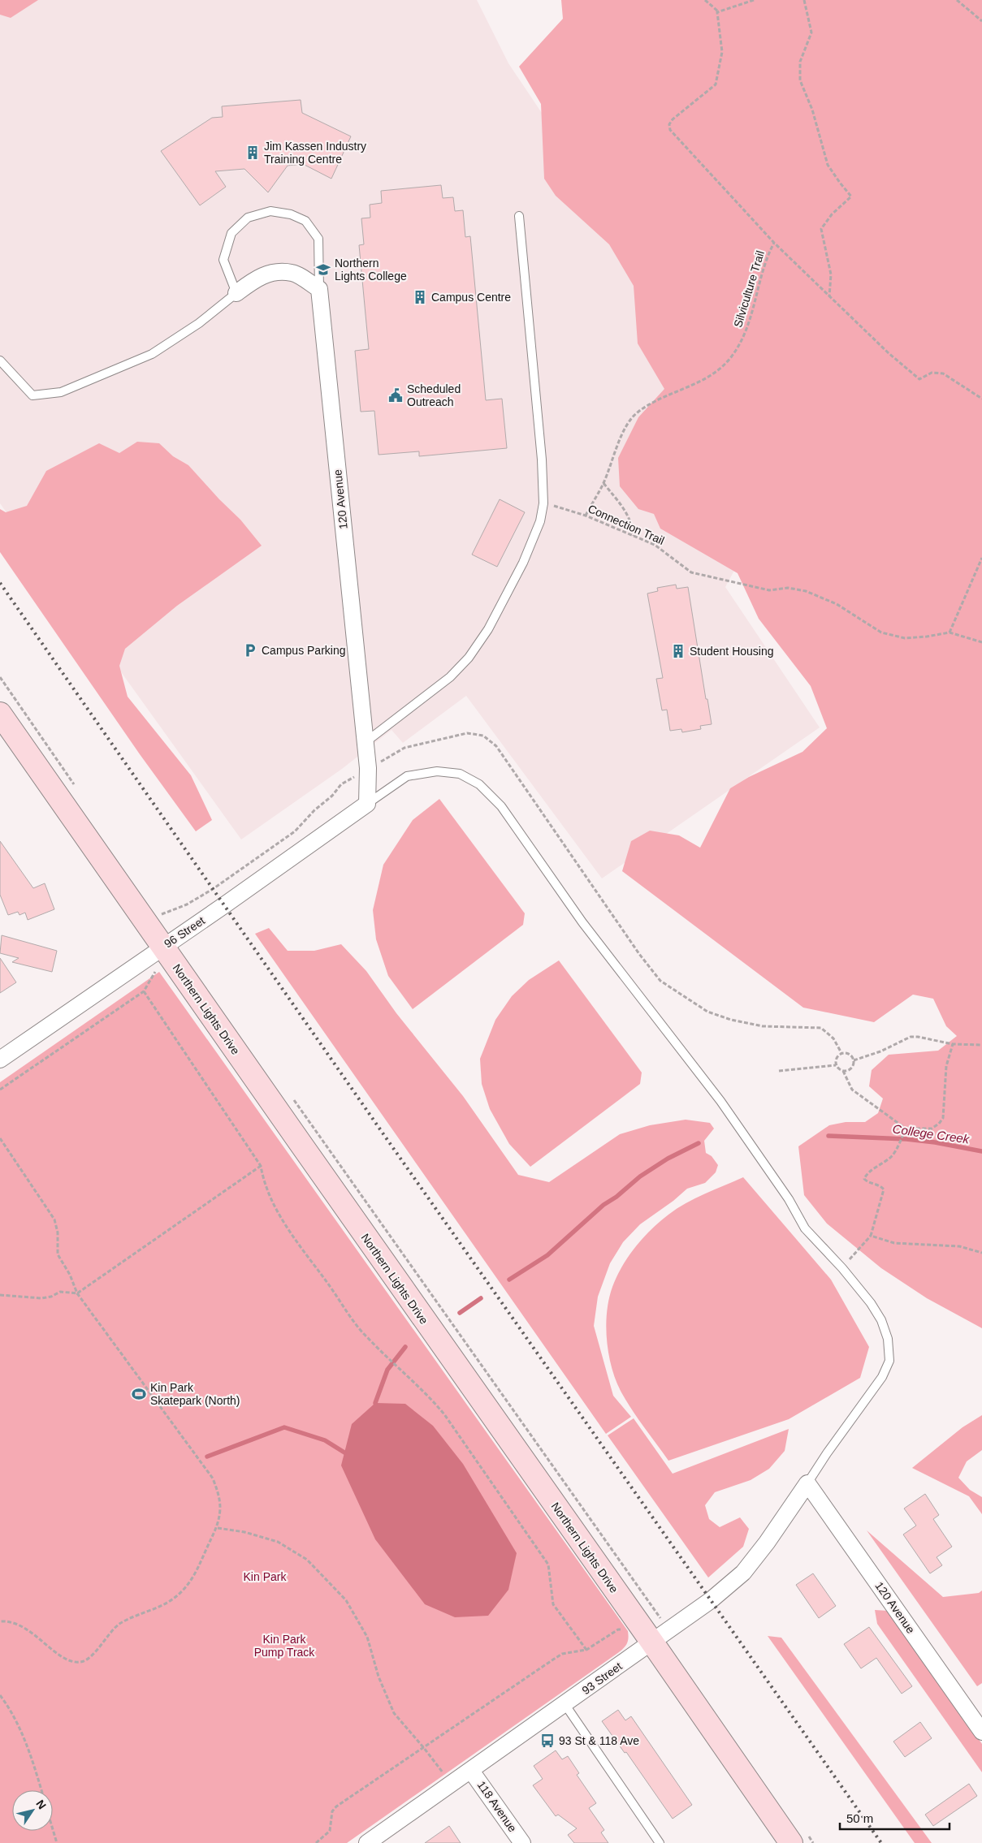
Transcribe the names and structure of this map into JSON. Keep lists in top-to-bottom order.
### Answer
{
  "streets": {
    "main road": ["Northern Lights Drive"],
    "street": [
      "120 Avenue",
      "96 Street",
      "93 Street",
      "118 Avenue"
    ],
    "path": ["Silviculture Trail", "Connection Trail"]
  },
  "crossings": [
    ["Silviculture Trail", "Connection Trail"],
    ["120 Avenue", "96 Street"],
    ["120 Avenue", "93 Street"],
    ["96 Street", "Northern Lights Drive"],
    ["Northern Lights Drive", "93 Street"],
    ["93 Street", "118 Avenue"]
  ],
  "water": ["College Creek"],
  "parks": ["Kin Park", "Kin Park Pump Track"],
  "places": {
    "building": ["Jim Kassen Industry Training Centre", "Campus Centre", "Student Housing"],
    "school or university": ["Northern Lights College"],
    "public building": ["Scheduled Outreach"],
    "parking": ["Campus Parking"],
    "sports": ["Kin Park Skatepark (North)"],
    "bus stop": ["93 St & 118 Ave"]
  },
  "scale_bar": "50 m",
  "north": "top right"
}
